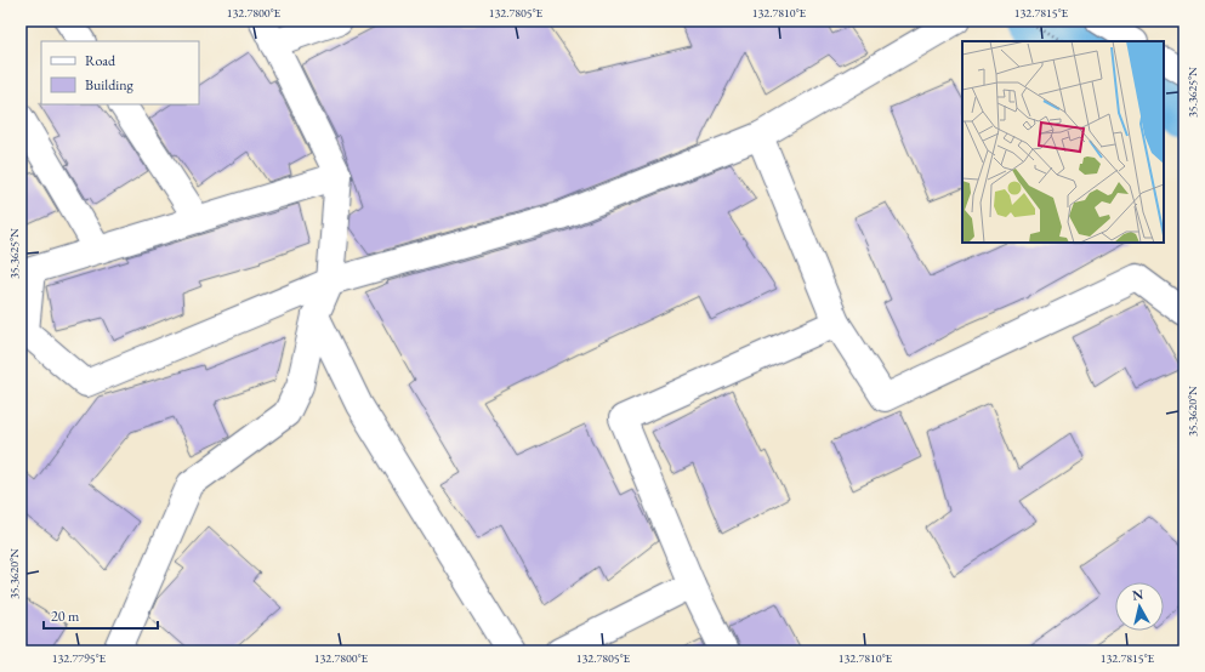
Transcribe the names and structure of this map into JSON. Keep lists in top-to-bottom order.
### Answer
{
  "legend": ["Road", "Building"],
  "scale_bar": "20 m",
  "north": "top",
  "coordinates": [
    "132.7800°E",
    "132.7805°E",
    "132.7810°E",
    "132.7815°E",
    "35.3625°N",
    "35.3620°N",
    "132.7795°E"
  ]
}
